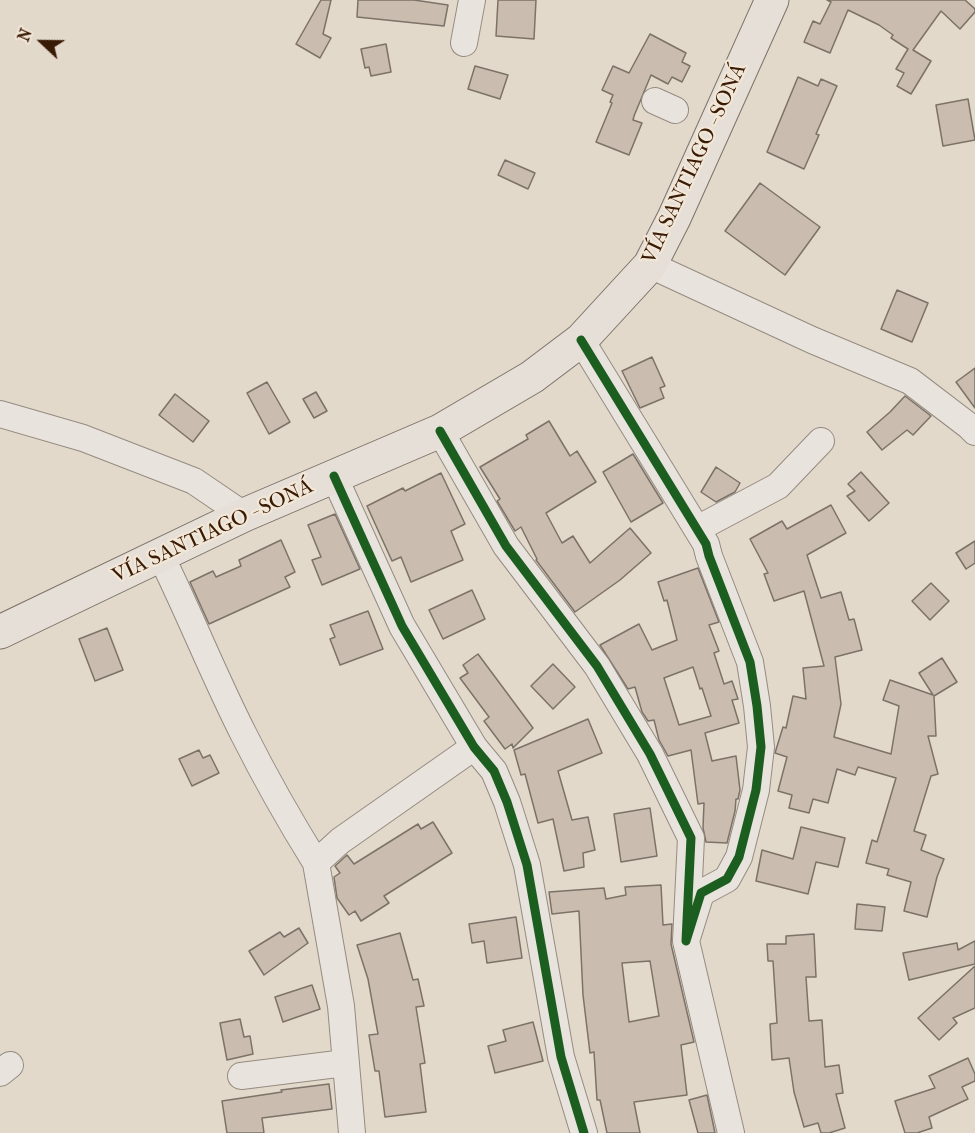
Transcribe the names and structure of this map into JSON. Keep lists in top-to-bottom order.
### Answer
{
  "streets": {
    "main road": ["VÍA SANTIAGO - SONÁ"]
  },
  "north": "left"
}
